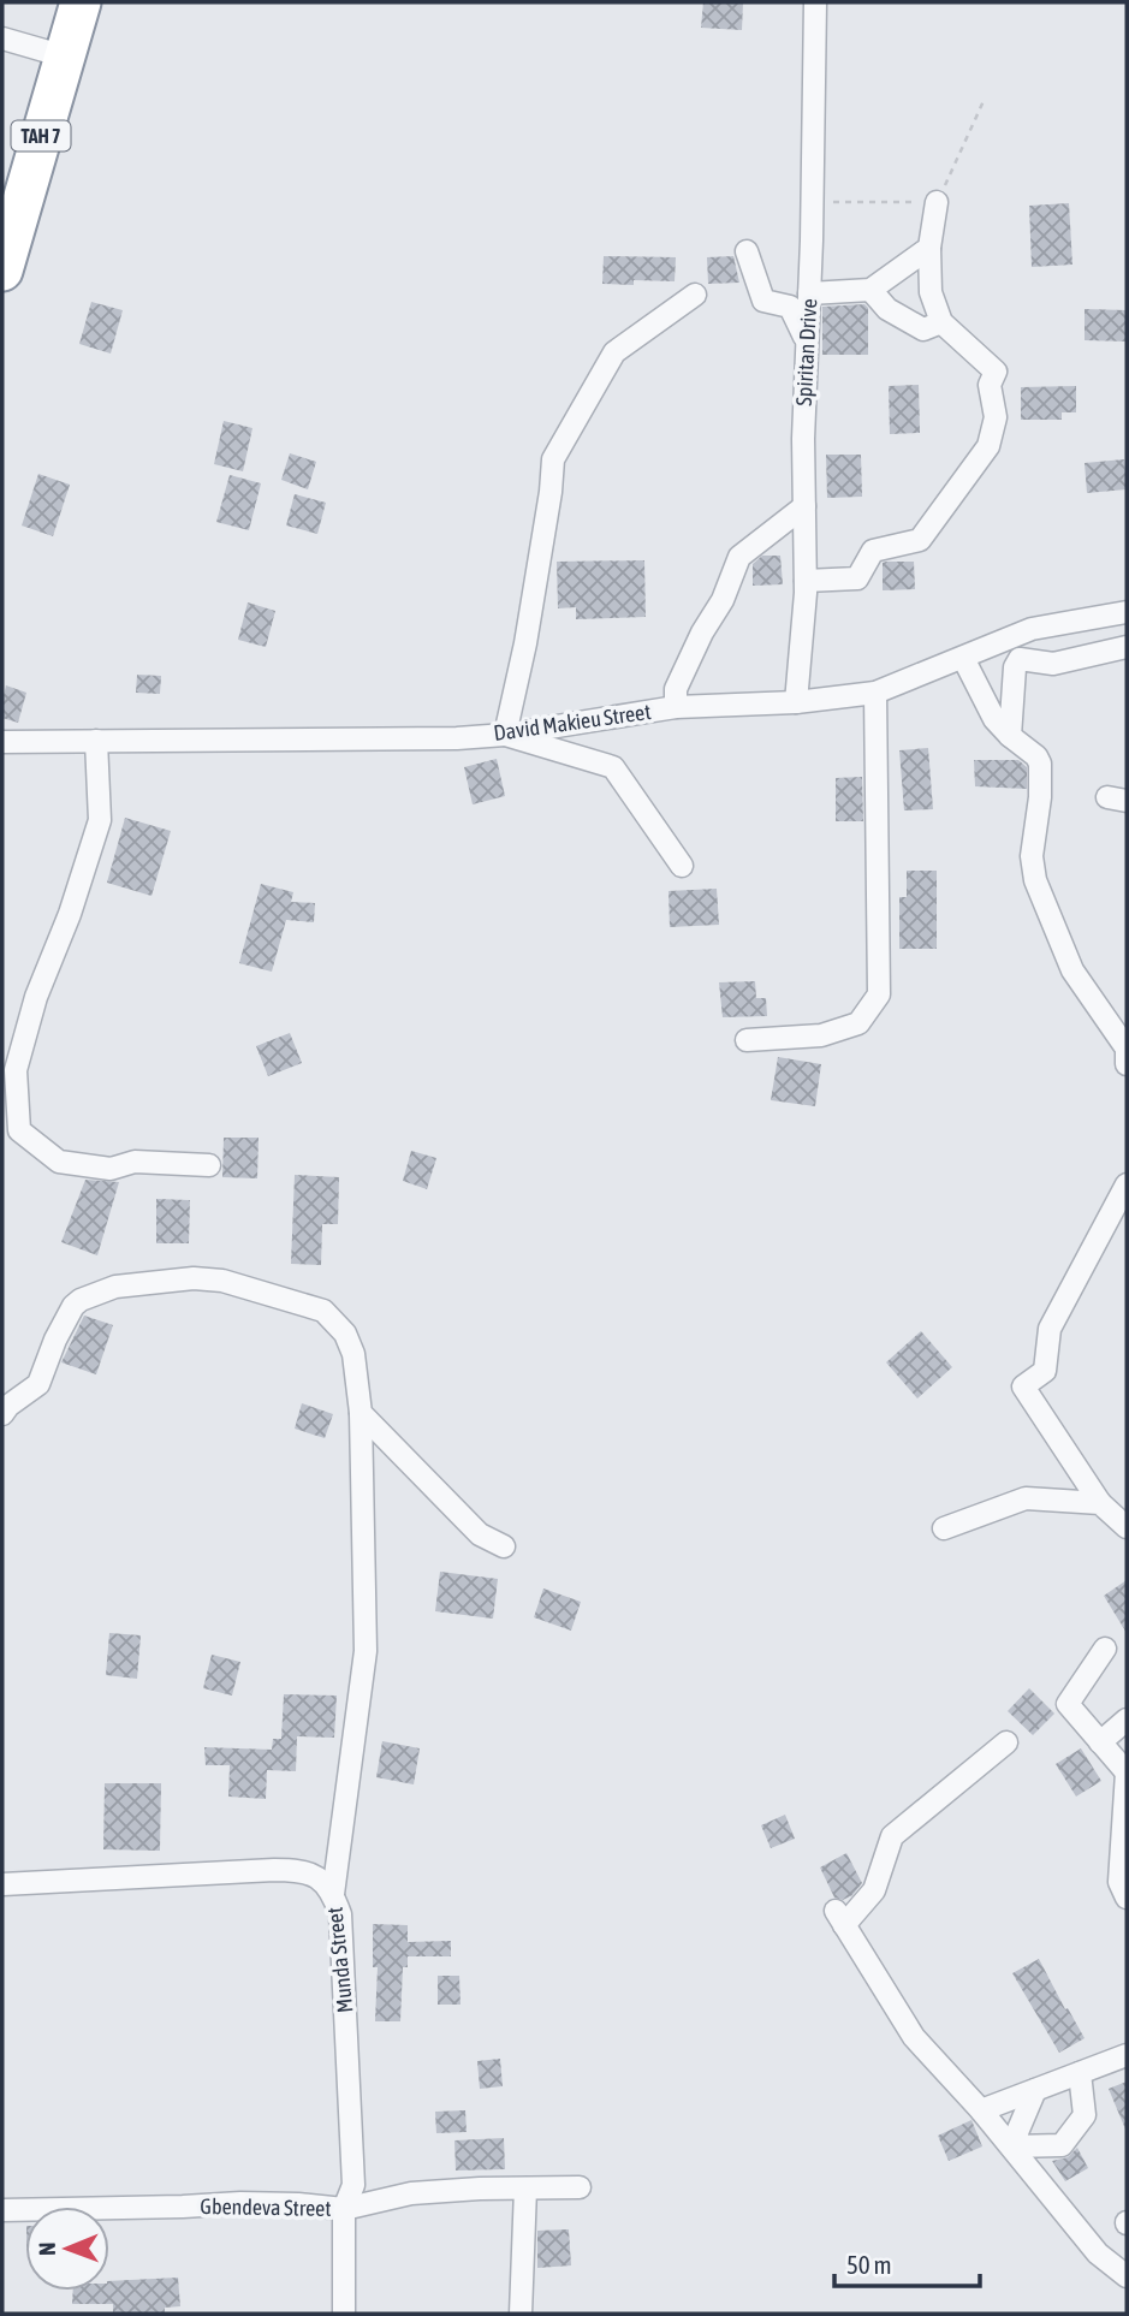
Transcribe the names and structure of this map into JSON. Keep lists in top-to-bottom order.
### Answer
{
  "streets": {
    "highway": ["TAH 7"],
    "street": [
      "Spiritan Drive",
      "David Makieu Street",
      "Munda Street",
      "Gbendeva Street"
    ]
  },
  "crossings": [
    ["Spiritan Drive", "David Makieu Street"],
    ["Munda Street", "Gbendeva Street"]
  ],
  "scale_bar": "50 m",
  "north": "left"
}
